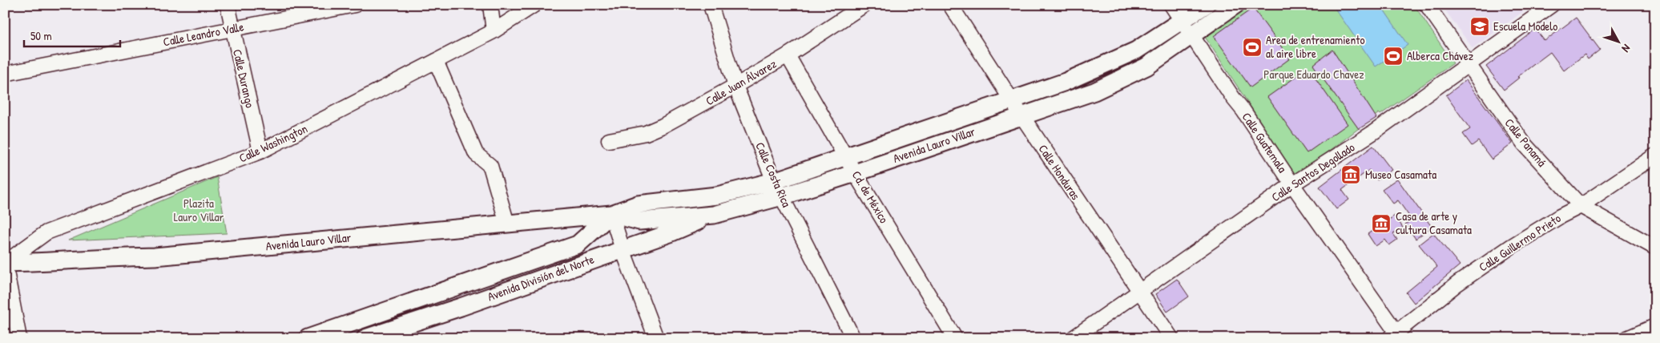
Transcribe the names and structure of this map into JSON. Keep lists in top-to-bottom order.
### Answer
{
  "streets": {
    "main road": ["Avenida Lauro Villar", "Avenida División del Norte"],
    "street": [
      "Calle Leandro Valle",
      "Calle Durango",
      "Calle Juan Álvarez",
      "Calle Guatemala",
      "Calle Panamá",
      "Calle Washington",
      "Calle Honduras",
      "Calle Santos Degollado",
      "Calle Costa Rica",
      "Cd. de México",
      "Calle Guillermo Prieto"
    ]
  },
  "crossings": [
    ["Calle Leandro Valle", "Calle Durango"],
    ["Calle Durango", "Calle Washington"],
    ["Calle Juan Álvarez", "Calle Costa Rica"],
    ["Calle Juan Álvarez", "Cd. de México"],
    ["Calle Guatemala", "Avenida Lauro Villar"],
    ["Calle Guatemala", "Calle Santos Degollado"],
    ["Calle Guatemala", "Calle Guillermo Prieto"],
    ["Calle Panamá", "Calle Santos Degollado"],
    ["Calle Panamá", "Calle Guillermo Prieto"],
    ["Calle Washington", "Avenida Lauro Villar"],
    ["Avenida Lauro Villar", "Calle Honduras"],
    ["Avenida Lauro Villar", "Calle Costa Rica"],
    ["Avenida Lauro Villar", "Cd. de México"],
    ["Avenida Lauro Villar", "Avenida División del Norte"],
    ["Calle Honduras", "Calle Santos Degollado"]
  ],
  "parks": ["Parque Eduardo Chavez", "Plazita Lauro Villar"],
  "places": {
    "school or university": ["Escuela Modelo"],
    "sports": ["Area de entrenamiento al aire libre", "Alberca Chávez"],
    "museum": ["Museo Casamata", "Casa de arte y cultura Casamata"]
  },
  "scale_bar": "50 m",
  "north": "bottom right"
}
